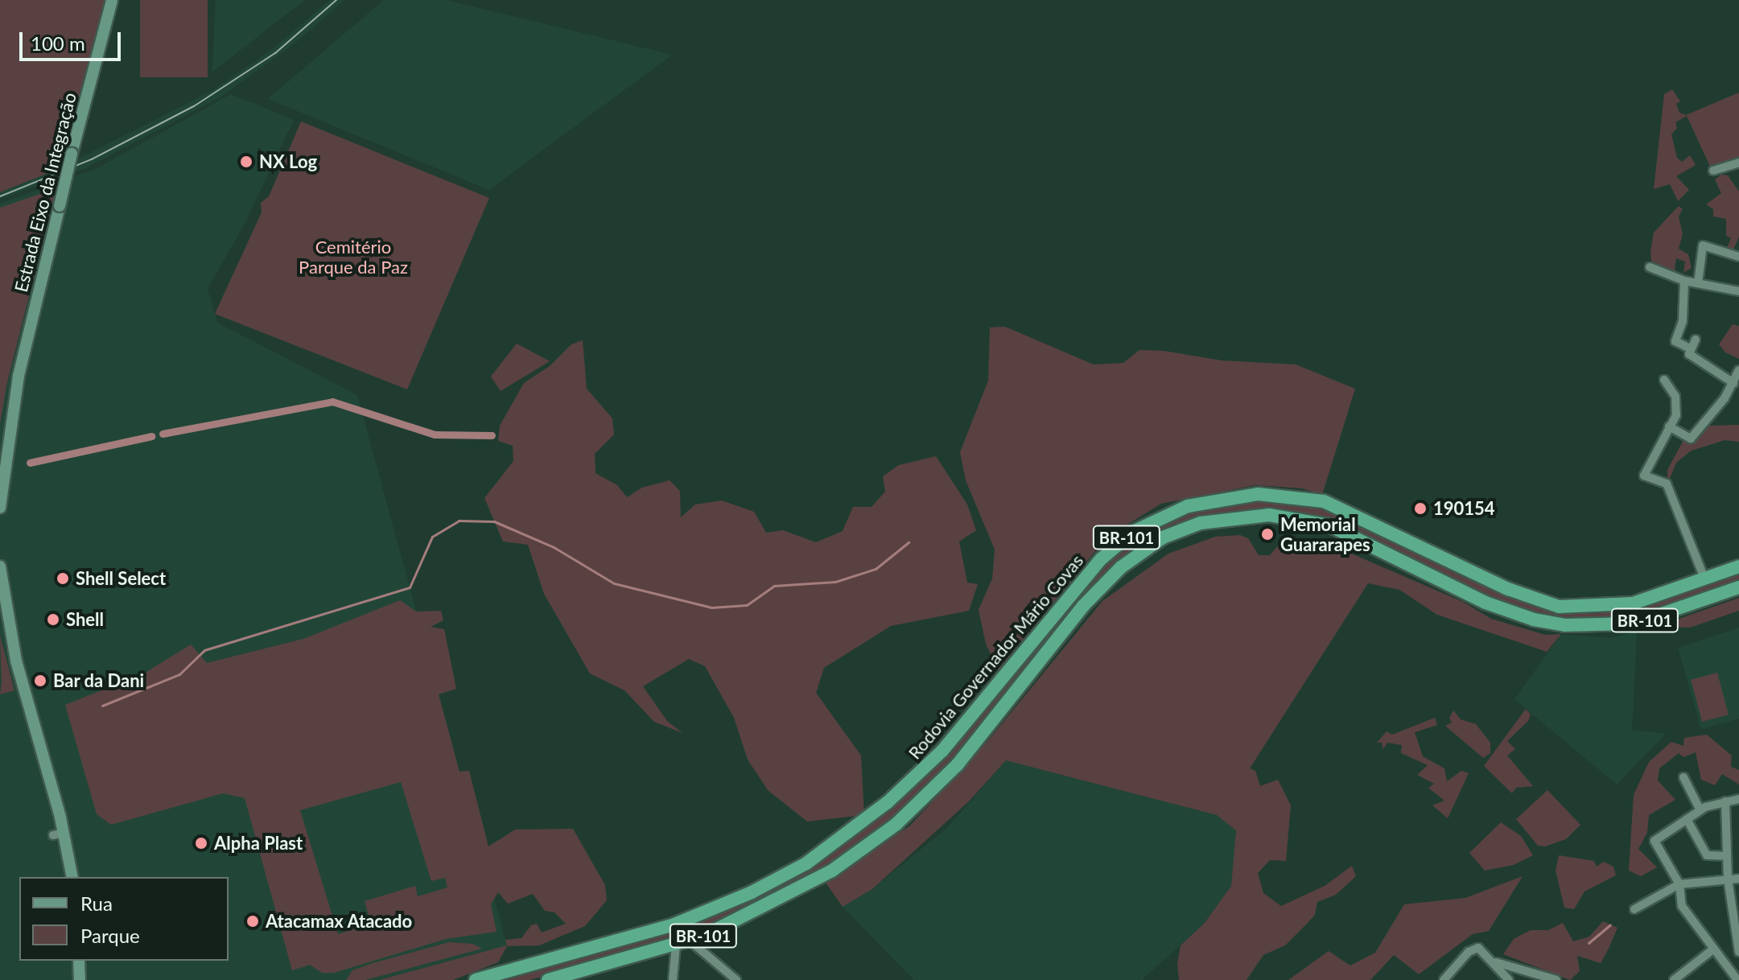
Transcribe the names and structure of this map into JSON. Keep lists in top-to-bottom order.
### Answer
{
  "streets": {
    "highway": ["BR-101", "Rodovia Governador Mário Covas"],
    "main road": ["Estrada Eixo da Integração"]
  },
  "parks": ["Cemitério Parque da Paz"],
  "places": [
    "NX Log",
    "190154",
    "Memorial Guararapes",
    "Shell Select",
    "Shell",
    "Bar da Dani",
    "Alpha Plast",
    "Atacamax Atacado"
  ],
  "legend": ["Rua", "Parque"],
  "scale_bar": "100 m"
}
